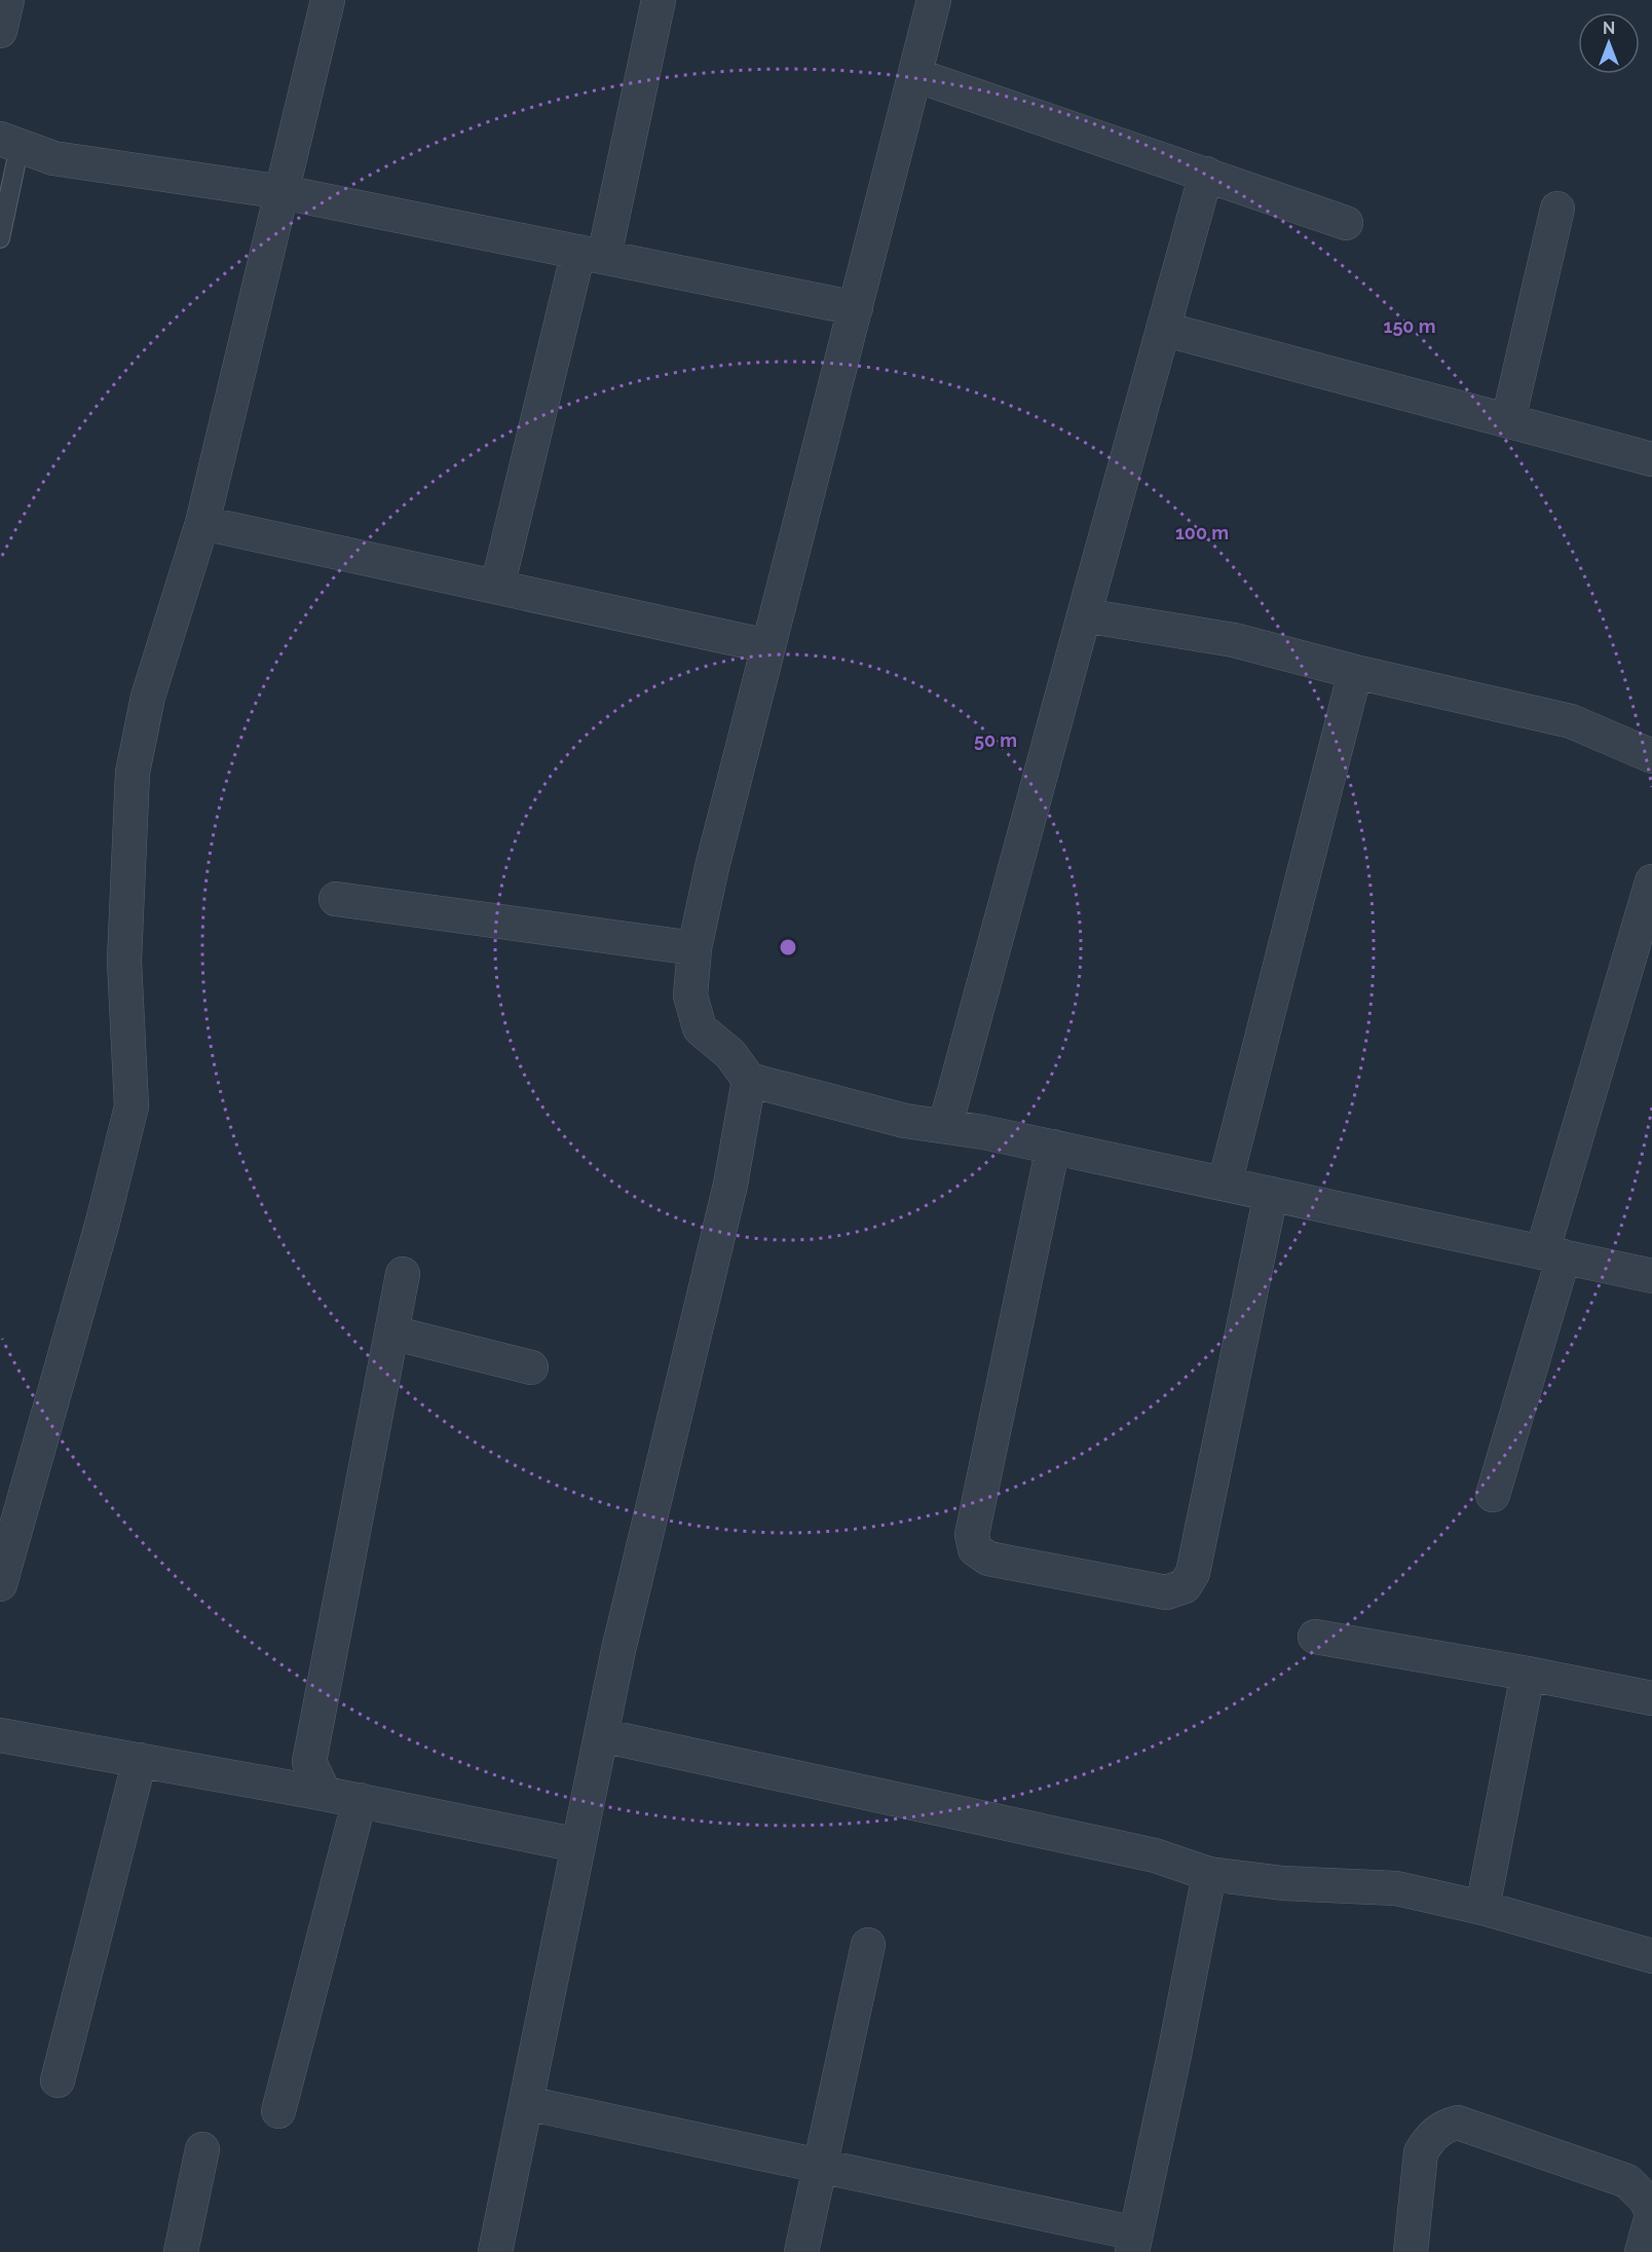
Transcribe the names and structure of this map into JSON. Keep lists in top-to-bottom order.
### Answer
{
  "north": "top",
  "rings": ["150 m", "100 m", "50 m"]
}
